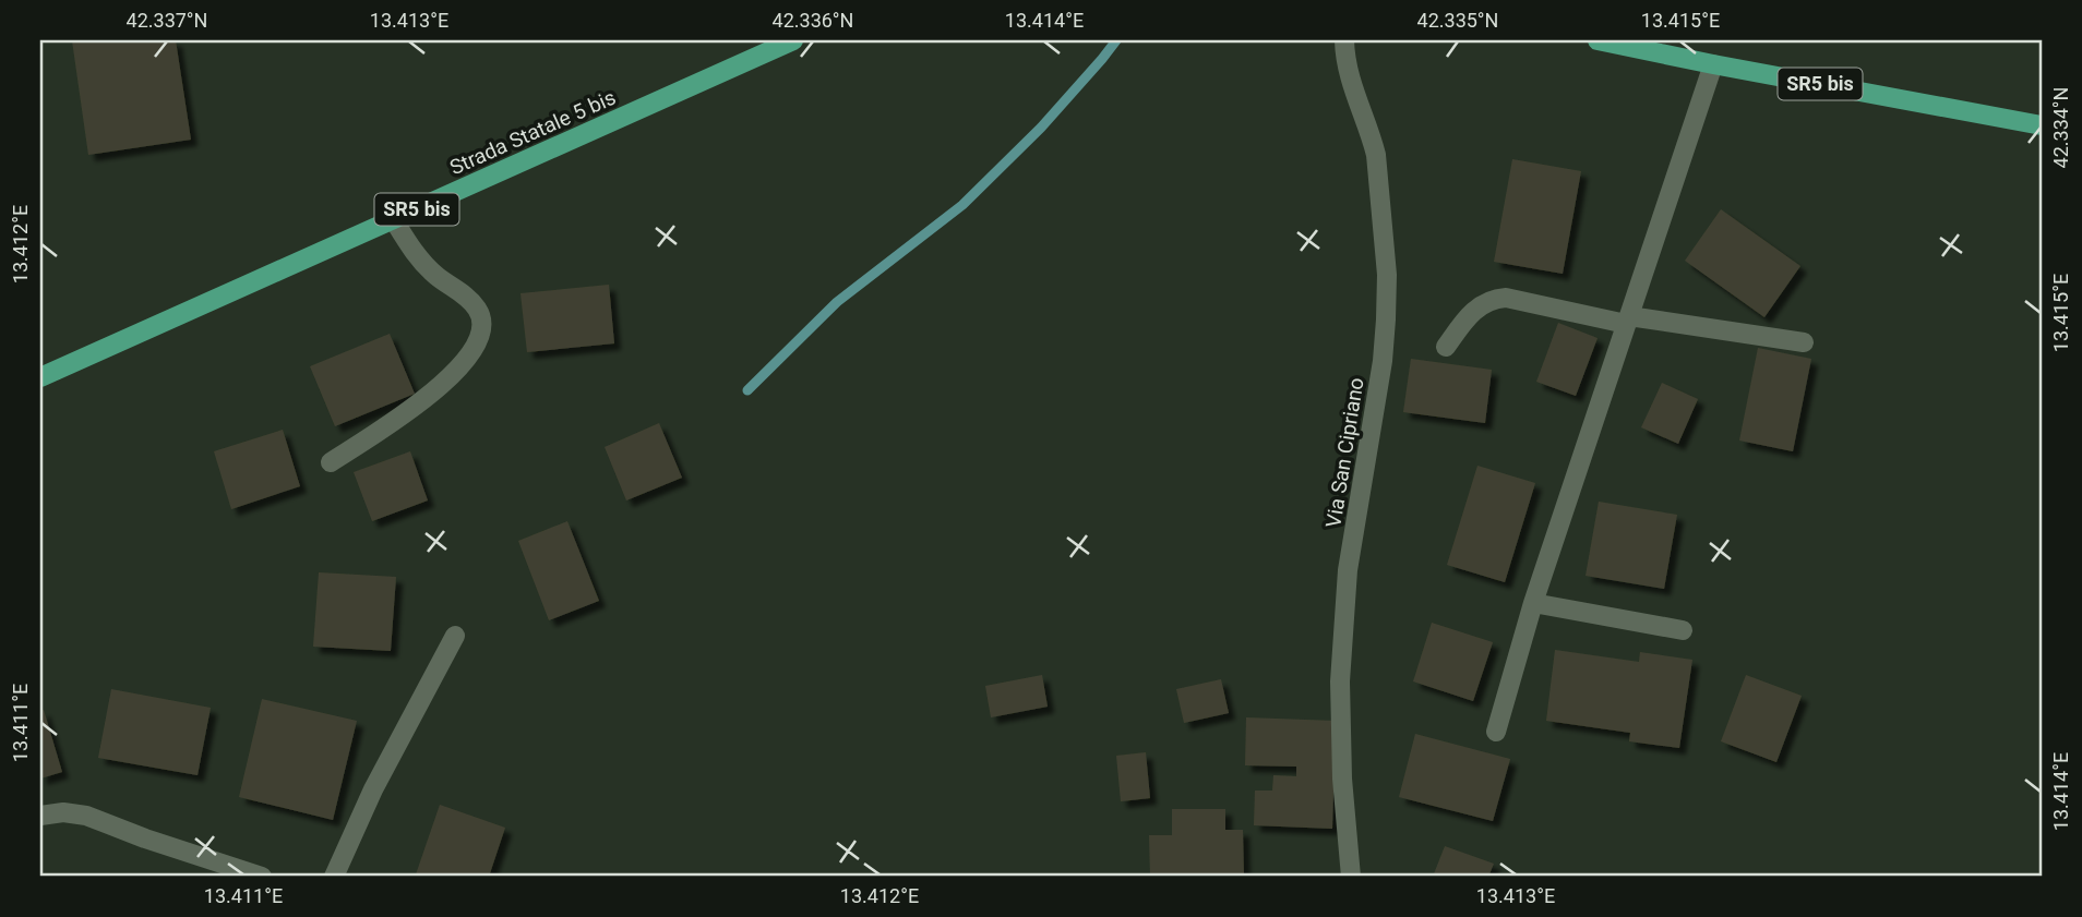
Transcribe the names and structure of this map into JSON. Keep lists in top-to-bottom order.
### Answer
{
  "streets": {
    "main road": ["SR5 bis", "Strada Statale 5 bis"],
    "street": ["Via San Cipriano"]
  },
  "coordinates": [
    "42.337°N",
    "13.413°E",
    "42.336°N",
    "13.414°E",
    "42.335°N",
    "13.415°E",
    "42.334°N",
    "13.412°E",
    "13.411°E"
  ]
}
